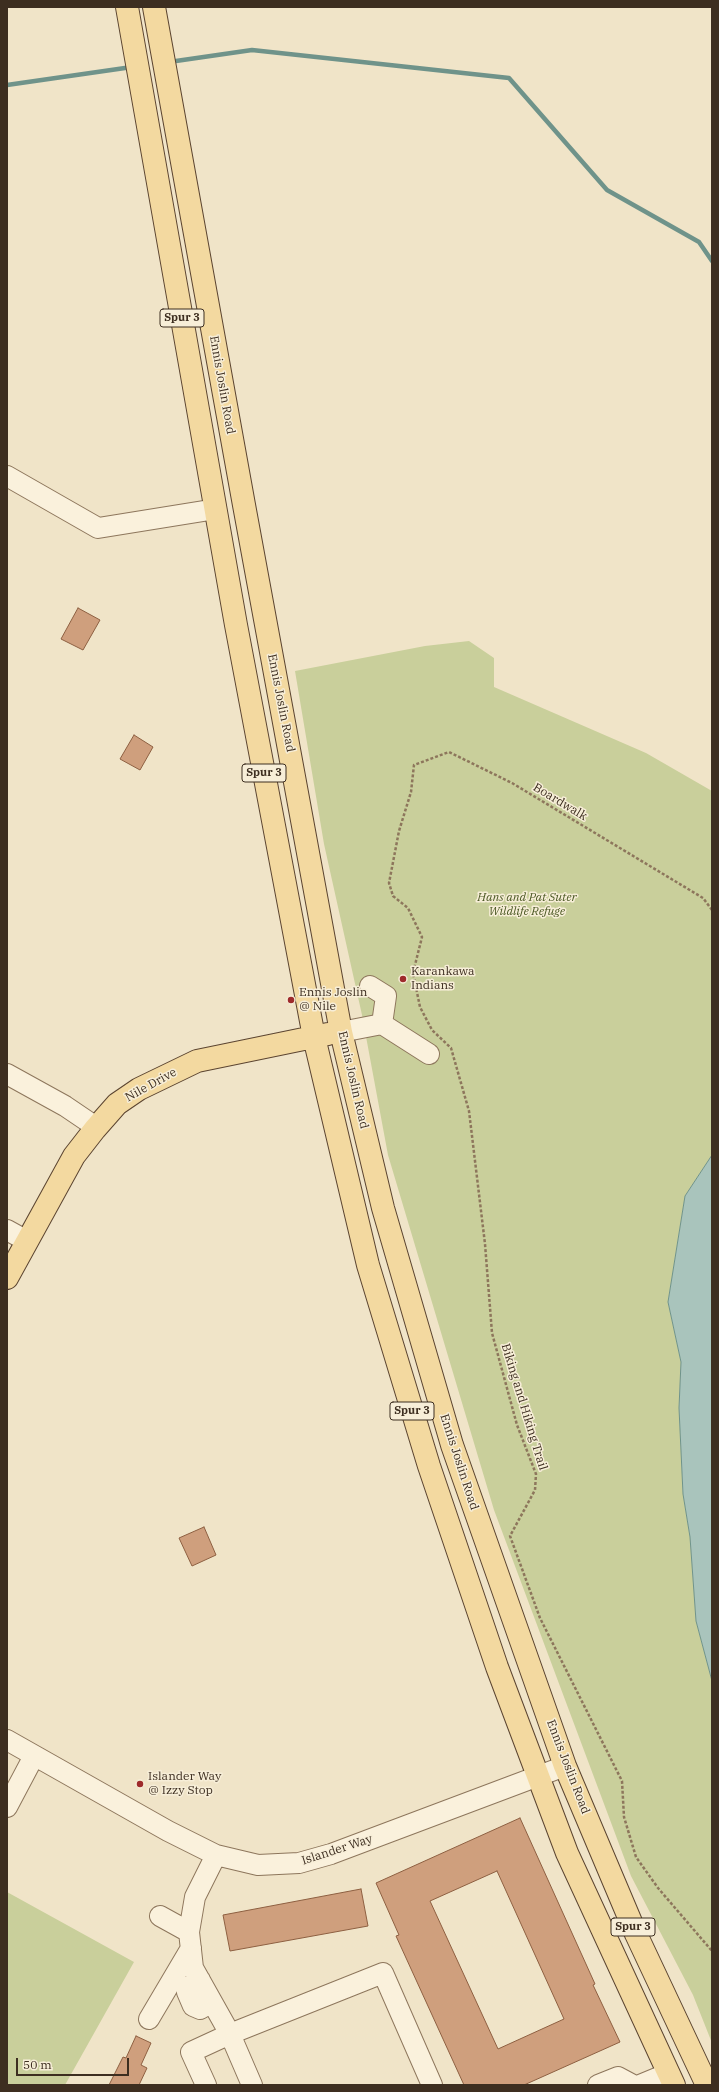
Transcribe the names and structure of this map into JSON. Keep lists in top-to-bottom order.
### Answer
{
  "streets": {
    "main road": ["Spur 3", "Ennis Joslin Road", "Nile Drive"],
    "street": ["Islander Way"],
    "path": ["Boardwalk", "Biking and Hiking Trail"]
  },
  "crossings": [
    ["Spur 3", "Nile Drive"],
    ["Spur 3", "Islander Way"],
    ["Ennis Joslin Road", "Nile Drive"],
    ["Ennis Joslin Road", "Islander Way"],
    ["Boardwalk", "Biking and Hiking Trail"]
  ],
  "parks": ["Hans and Pat Suter Wildlife Refuge"],
  "places": ["Karankawa Indians", "Ennis Joslin @ Nile", "Islander Way @ Izzy Stop"],
  "scale_bar": "50 m"
}
